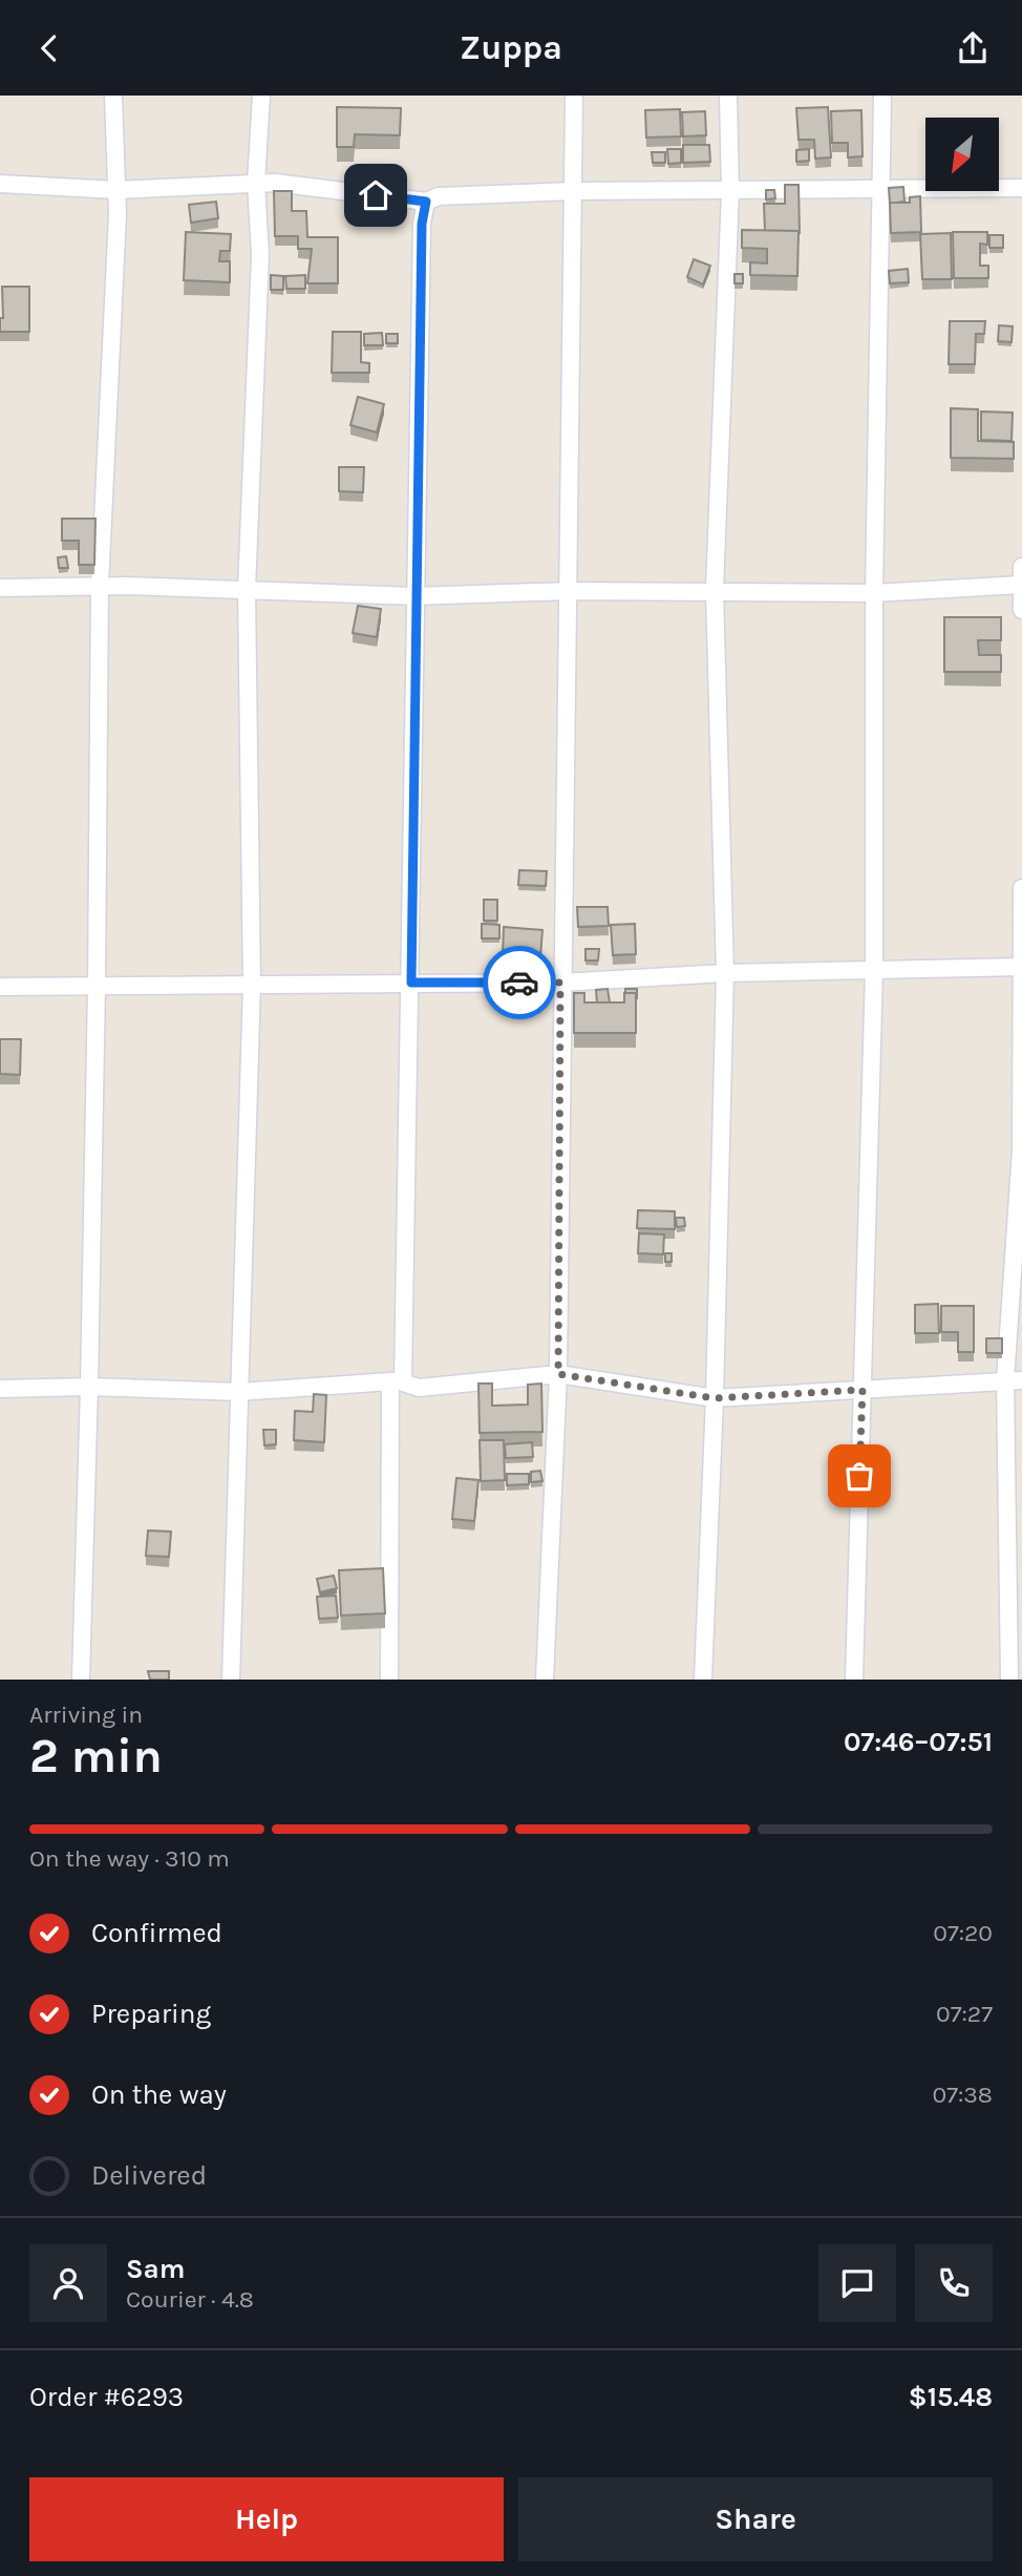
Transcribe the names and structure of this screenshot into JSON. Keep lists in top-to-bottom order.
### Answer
{
  "north": "bottom left",
  "page": {
    "header": "Zuppa",
    "heading": ["2 min", "Arriving in", "07:46–07:51"],
    "panel": [
      "Sam",
      "Courier · 4.8",
      "Order #6293",
      "$15.48"
    ],
    "bar": "On the way · 310 m",
    "list": [
      ["Confirmed", "07:20"],
      ["Preparing", "07:27"],
      ["On the way", "07:38"],
      "Delivered"
    ],
    "buttons": ["Help", "Share"]
  }
}
